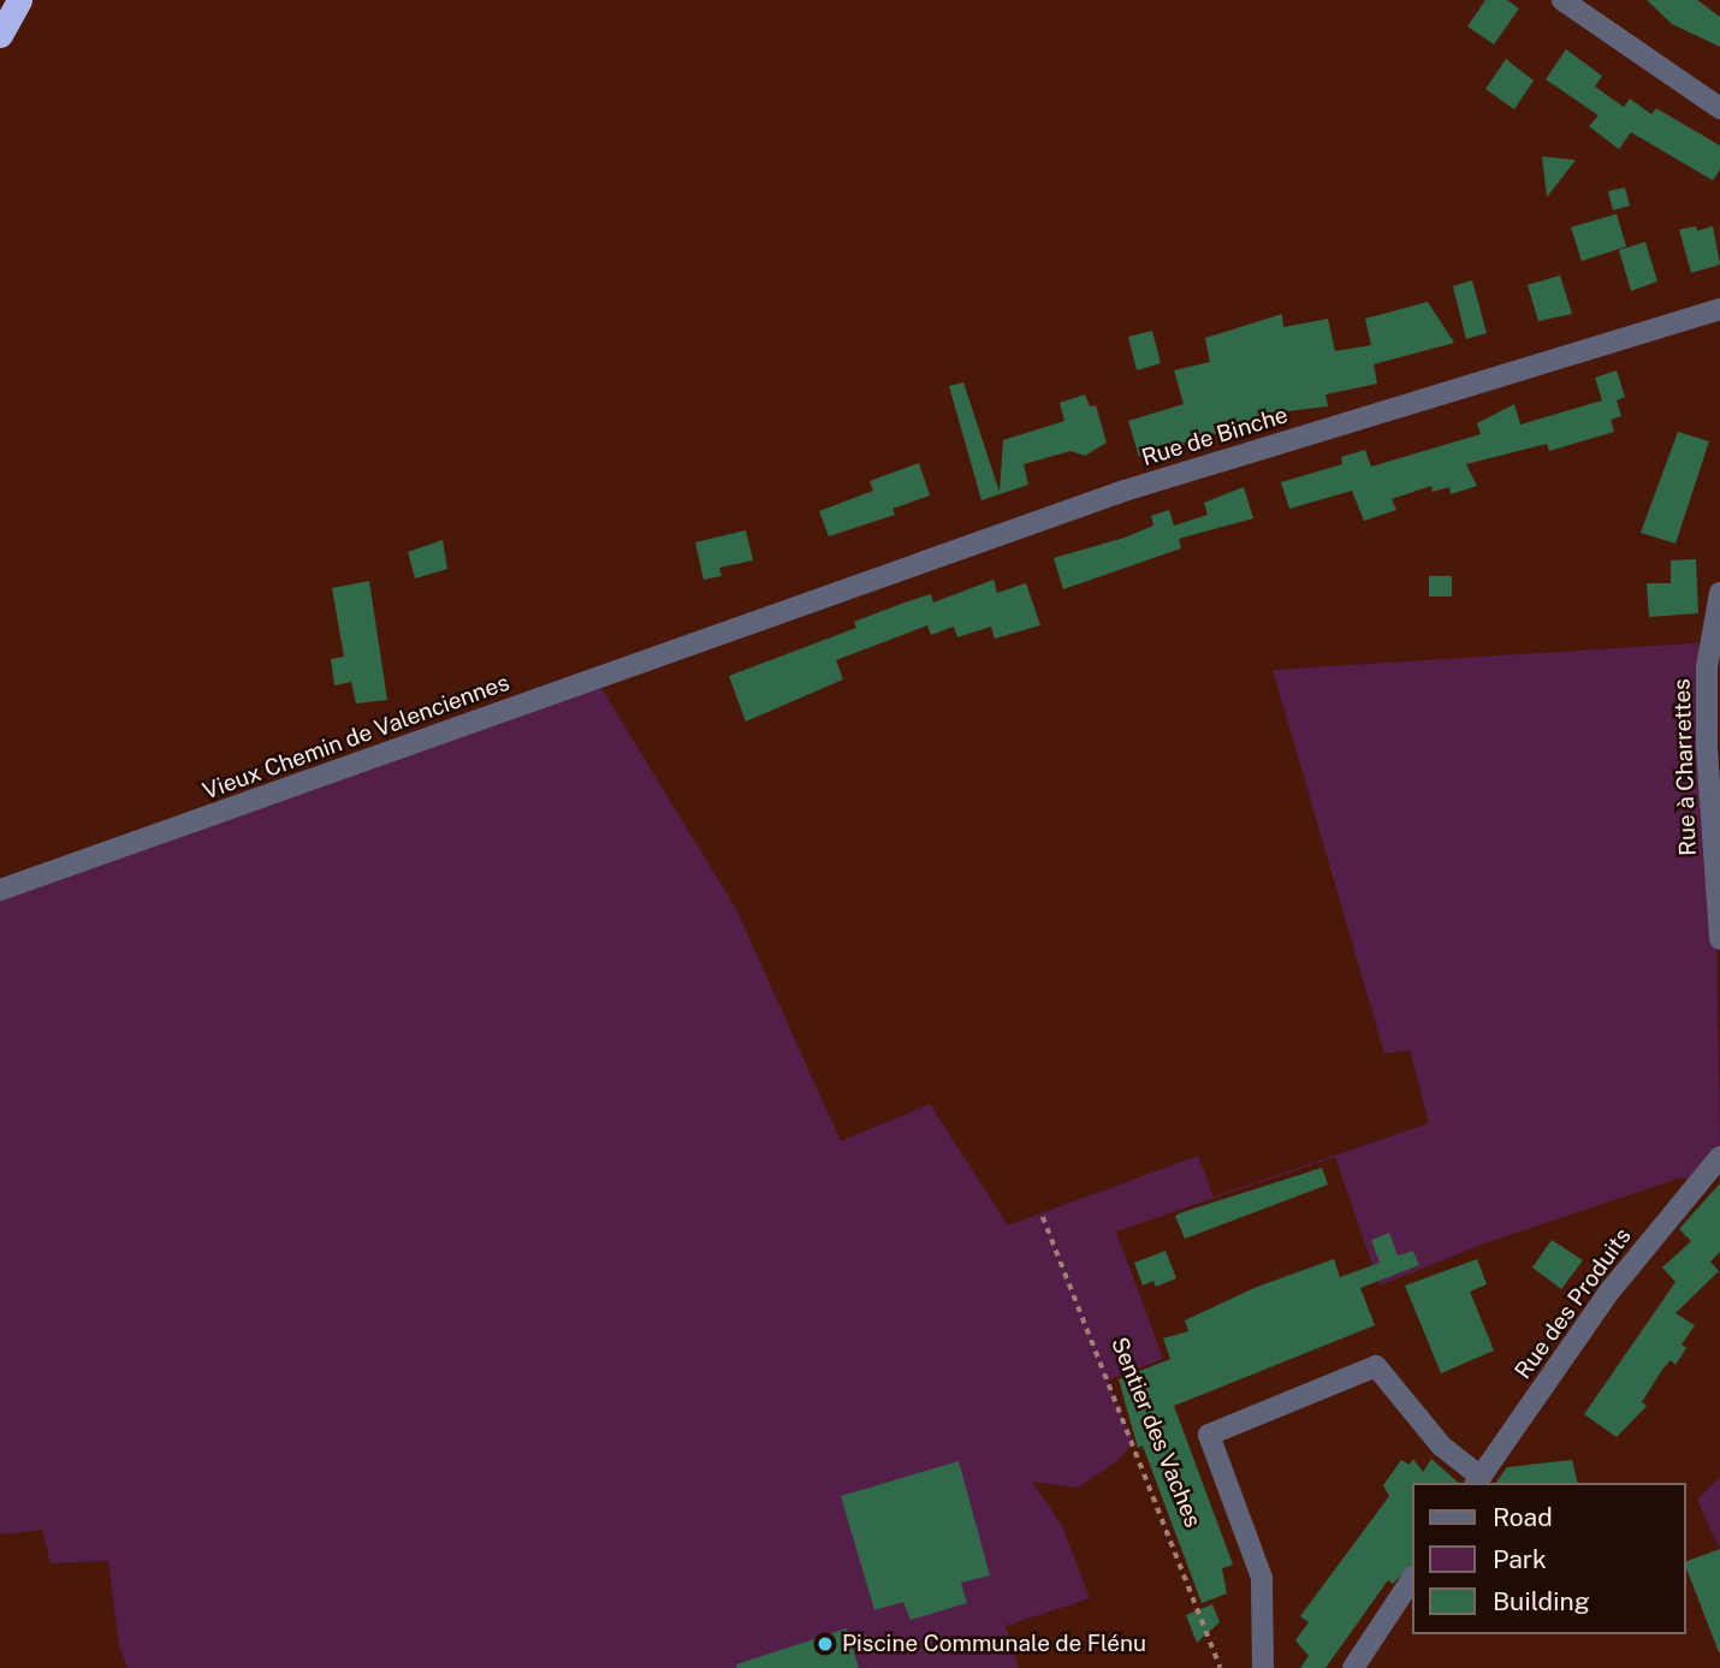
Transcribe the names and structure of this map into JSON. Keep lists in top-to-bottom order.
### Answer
{
  "streets": {
    "street": [
      "Rue de Binche",
      "Vieux Chemin de Valenciennes",
      "Rue à Charrettes",
      "Rue des Produits",
      "Sentier des Vaches"
    ]
  },
  "crossings": [
    ["Rue de Binche", "Vieux Chemin de Valenciennes"],
    ["Rue des Produits", "Sentier des Vaches"]
  ],
  "places": ["Piscine Communale de Flénu"],
  "legend": ["Road", "Park", "Building"]
}
